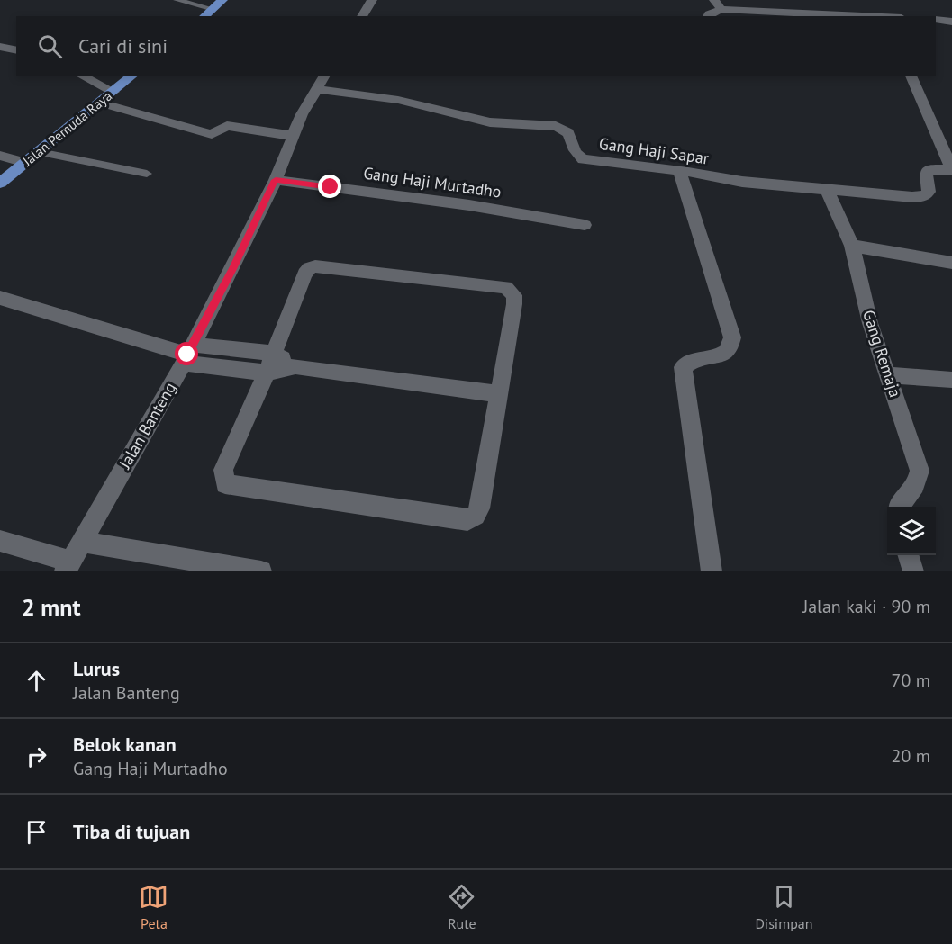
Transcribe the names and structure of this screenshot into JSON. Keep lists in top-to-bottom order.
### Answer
{
  "streets": {
    "main road": ["Jalan Pemuda Raya"],
    "street": [
      "Gang Haji Sapar",
      "Gang Haji Murtadho",
      "Gang Remaja",
      "Jalan Banteng"
    ]
  },
  "crossings": [
    ["Gang Haji Sapar", "Gang Remaja"],
    ["Gang Haji Sapar", "Jalan Banteng"],
    ["Gang Haji Murtadho", "Jalan Banteng"]
  ],
  "page": {
    "search": "Cari di sini",
    "heading": ["2 mnt", "Jalan kaki · 90 m"],
    "list": [
      ["Lurus", "Jalan Banteng", "70 m"],
      ["Belok kanan", "Gang Haji Murtadho", "20 m"],
      "Tiba di tujuan"
    ],
    "nav": ["Peta", "Rute", "Disimpan"]
  }
}
